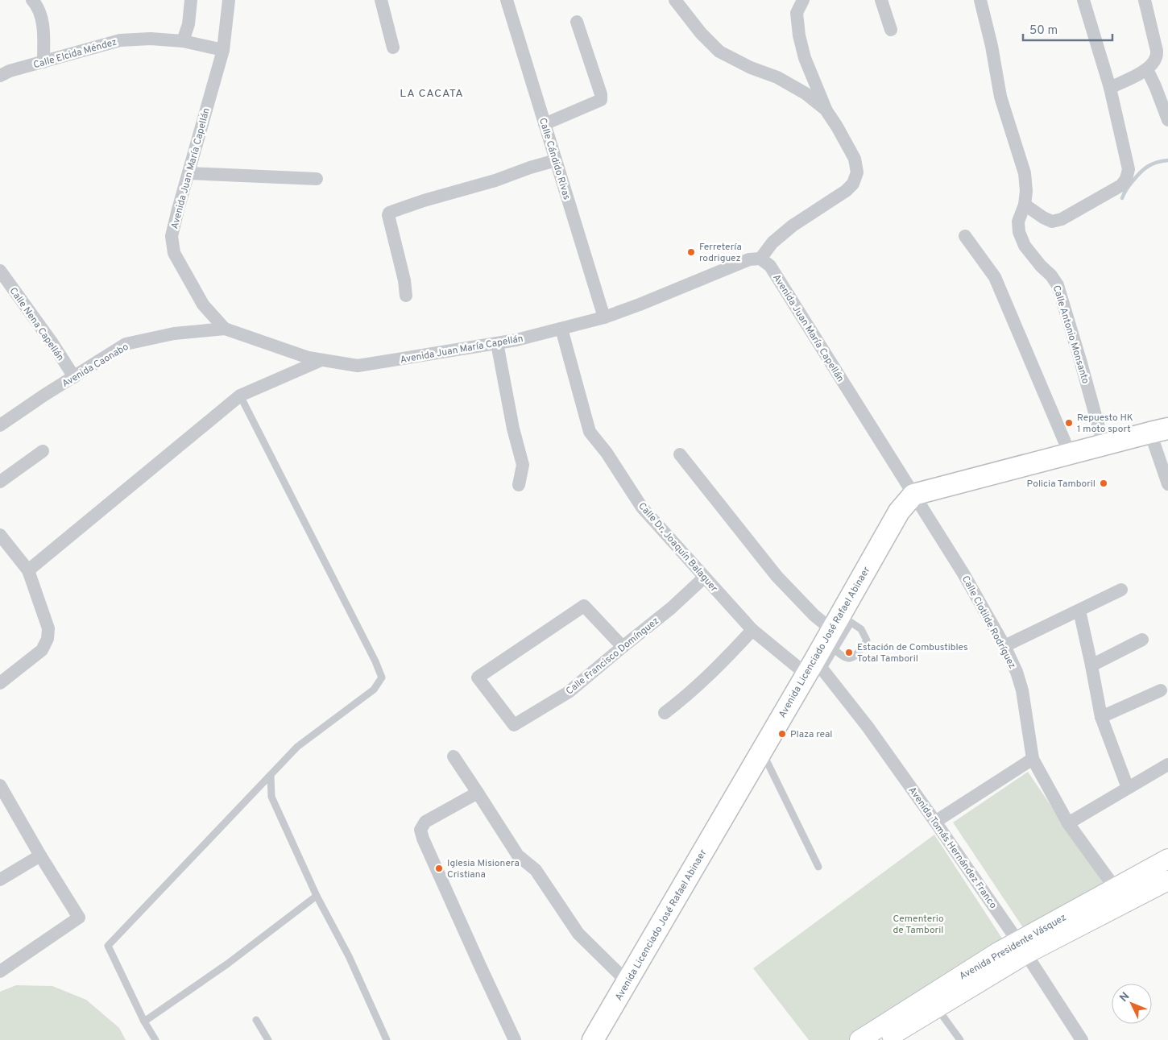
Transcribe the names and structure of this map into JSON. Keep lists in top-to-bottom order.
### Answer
{
  "streets": {
    "main road": ["Avenida Licenciado José Rafael Abinaer"],
    "street": [
      "Calle Elcida Méndez",
      "Calle Cándido Rivas",
      "Avenida Juan María Capellán",
      "Calle Nena Capellán",
      "Calle Antonio Monsanto",
      "Avenida Caonabo",
      "Calle Dr. Joaquín Balaguer",
      "Calle Clotilde Rodríguez",
      "Calle Francisco Domínguez",
      "Avenida Tomás Hernández Franco",
      "Avenida Presidente Vásquez"
    ]
  },
  "crossings": [
    ["Calle Elcida Méndez", "Avenida Juan María Capellán"],
    ["Calle Cándido Rivas", "Avenida Juan María Capellán"],
    ["Avenida Juan María Capellán", "Avenida Caonabo"],
    ["Avenida Juan María Capellán", "Calle Dr. Joaquín Balaguer"],
    ["Avenida Juan María Capellán", "Calle Clotilde Rodríguez"],
    ["Avenida Juan María Capellán", "Avenida Licenciado José Rafael Abinaer"],
    ["Calle Nena Capellán", "Avenida Caonabo"],
    ["Calle Dr. Joaquín Balaguer", "Avenida Licenciado José Rafael Abinaer"],
    ["Calle Dr. Joaquín Balaguer", "Calle Francisco Domínguez"],
    ["Calle Dr. Joaquín Balaguer", "Avenida Tomás Hernández Franco"],
    ["Calle Clotilde Rodríguez", "Avenida Licenciado José Rafael Abinaer"],
    ["Calle Clotilde Rodríguez", "Avenida Presidente Vásquez"],
    ["Avenida Licenciado José Rafael Abinaer", "Avenida Tomás Hernández Franco"],
    ["Avenida Tomás Hernández Franco", "Avenida Presidente Vásquez"]
  ],
  "districts": ["LA CACATA"],
  "parks": ["Cementerio de Tamboril"],
  "places": [
    "Ferretería rodriguez",
    "Repuesto HK 1 moto sport",
    "Policia Tamboril",
    "Estación de Combustibles Total Tamboril",
    "Plaza real",
    "Iglesia Misionera Cristiana"
  ],
  "scale_bar": "50 m",
  "north": "top left"
}
